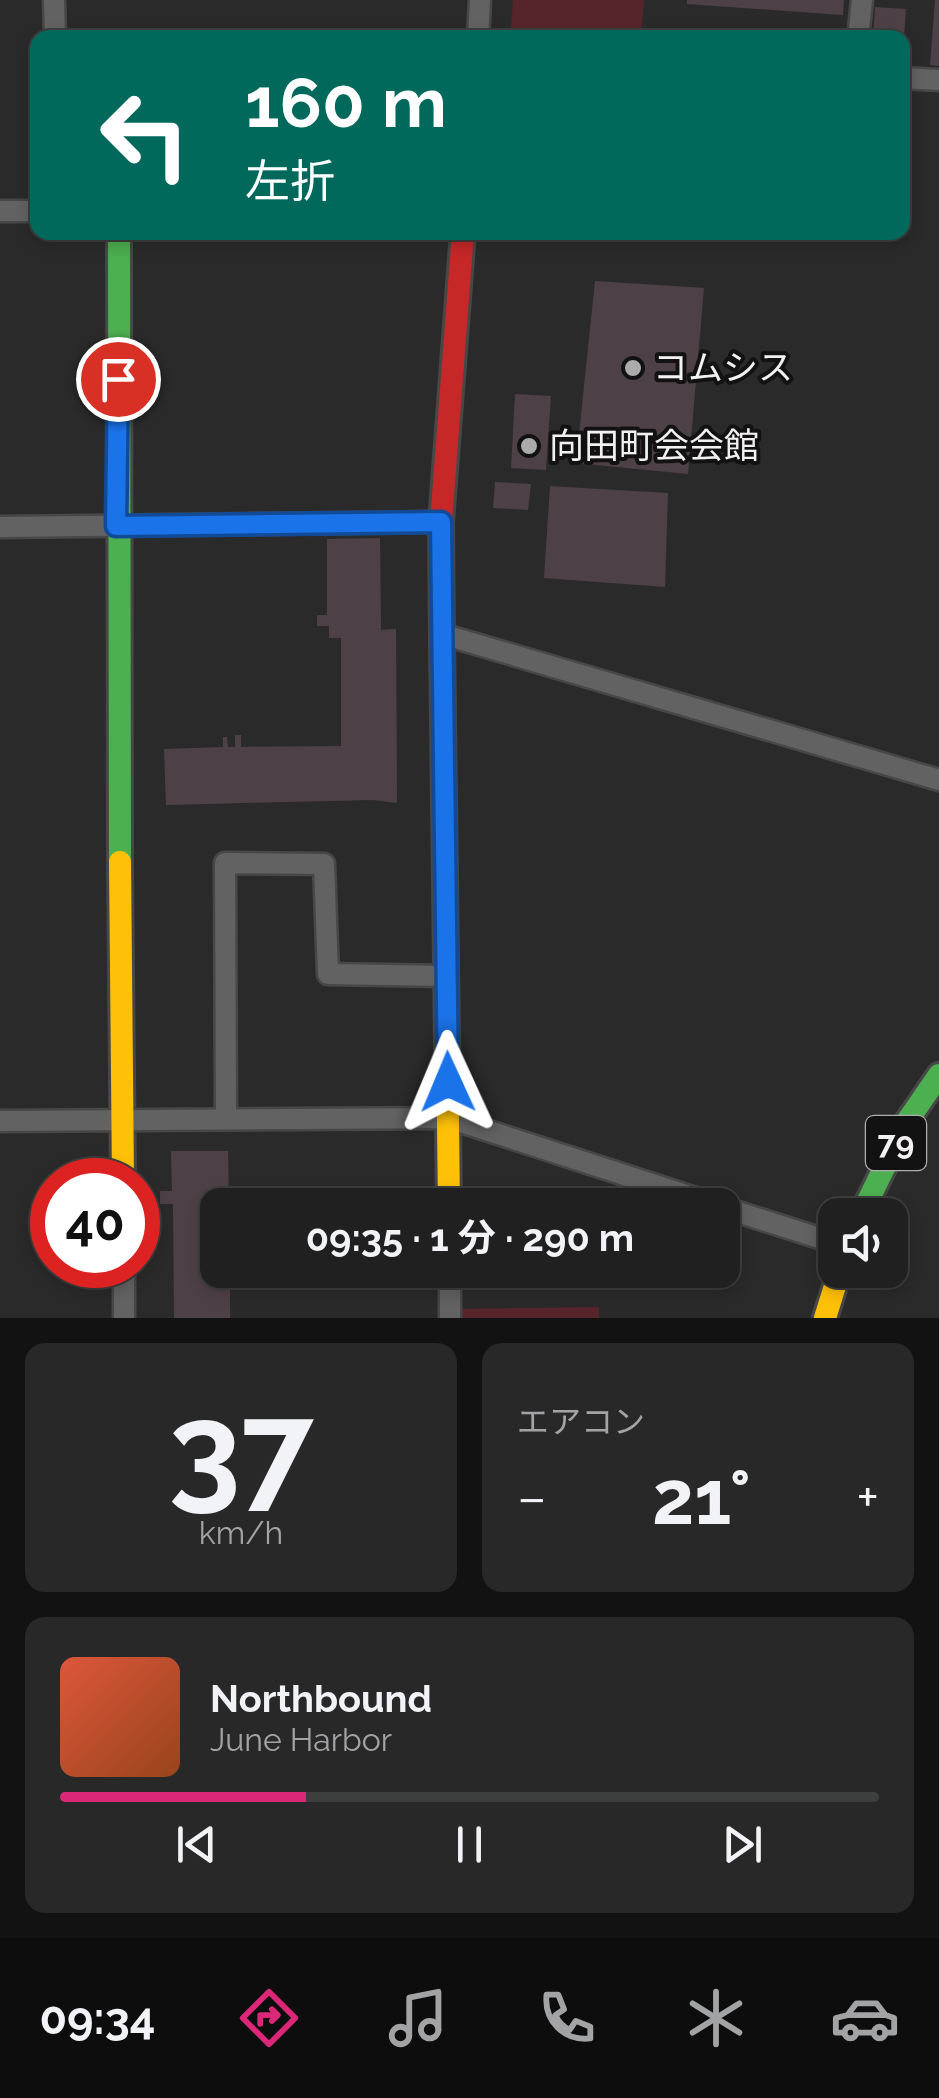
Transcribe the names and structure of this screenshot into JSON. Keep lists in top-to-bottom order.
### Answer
{
  "streets": {
    "street": ["79"]
  },
  "places": ["コムシス", "向田町会会館"],
  "page": {
    "turn": ["160 m", "左折"],
    "limit": "40",
    "trip": "09:35 · 1 分 · 290 m",
    "tile": [
      ["37", "km/h"],
      "エアコン"
    ],
    "heat": ["−", "21°", "+"],
    "song": ["Northbound", "June Harbor"],
    "tabs": "09:34"
  }
}
